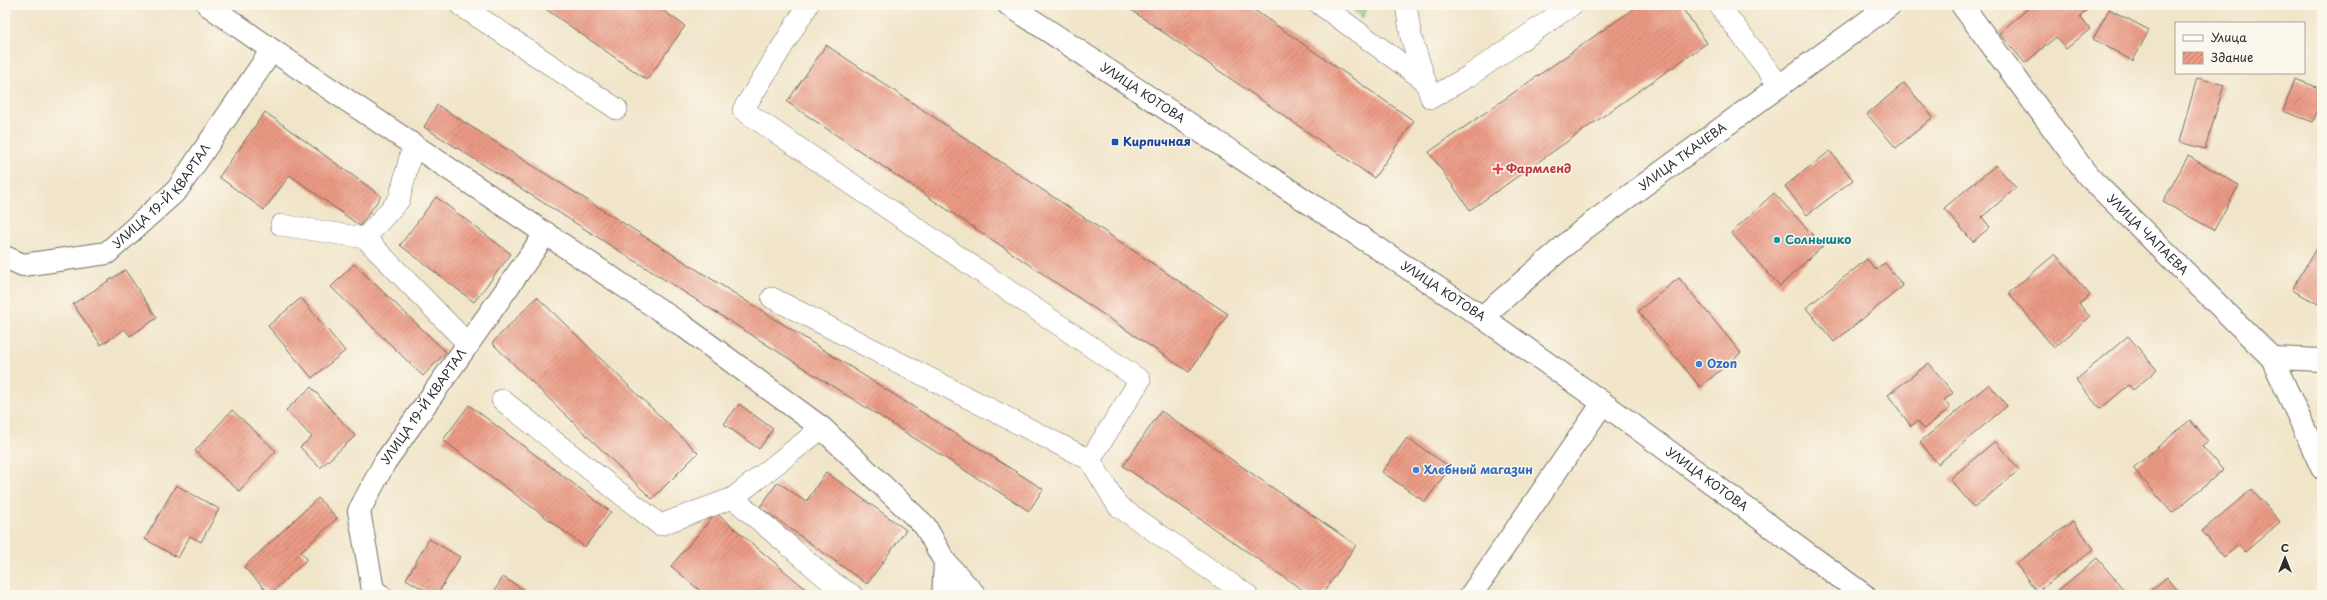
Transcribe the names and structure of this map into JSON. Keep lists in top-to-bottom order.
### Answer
{
  "streets": {
    "street": [
      "УЛИЦА КОТОВА",
      "УЛИЦА ТКАЧЕВА",
      "УЛИЦА 19-Й КВАРТАЛ",
      "УЛИЦА ЧАПАЕВА"
    ]
  },
  "crossings": [
    ["УЛИЦА КОТОВА", "УЛИЦА ТКАЧЕВА"]
  ],
  "places": {
    "transit": ["Кирпичная"],
    "health": ["Фармленд"],
    "other": ["Солнышко", "Ozon", "Хлебный магазин"]
  },
  "legend": ["Улица", "Здание"],
  "north": "top"
}
